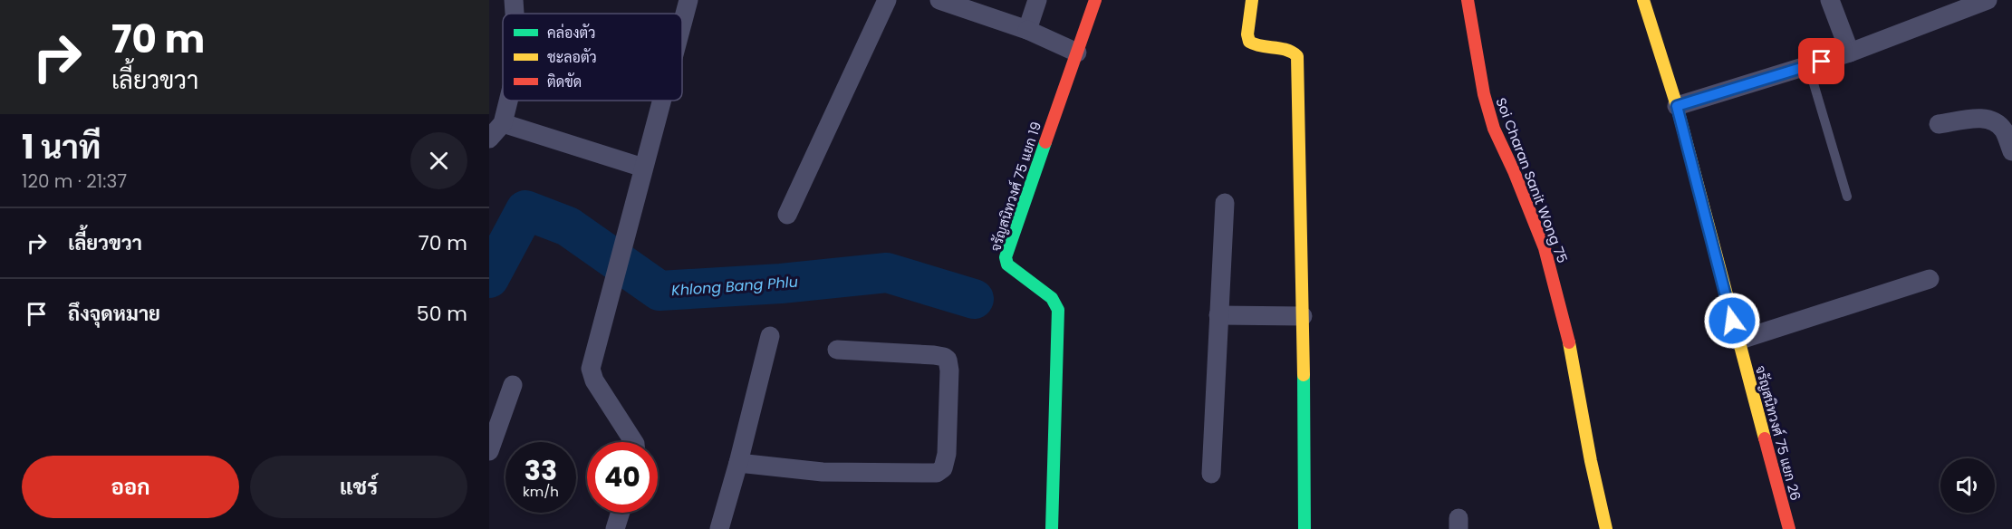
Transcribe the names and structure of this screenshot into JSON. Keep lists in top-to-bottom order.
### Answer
{
  "streets": {
    "street": ["Soi Charan Sanit Wong 75", "จรัญสนิทวงศ์ 75 แยก 19", "จรัญสนิทวงศ์ 75 แยก 26"]
  },
  "water": ["Khlong Bang Phlu"],
  "legend": ["คล่องตัว", "ชะลอตัว", "ติดขัด"],
  "page": {
    "turn": ["70 m", "เลี้ยวขวา"],
    "heading": ["1 นาที", "120 m · 21:37"],
    "list": [
      {
        "name": "เลี้ยวขวา",
        "value": "70 m"
      },
      {
        "name": "ถึงจุดหมาย",
        "value": "50 m"
      }
    ],
    "speed": "33 km/h",
    "limit": "40",
    "buttons": ["ออก", "แชร์"]
  }
}
